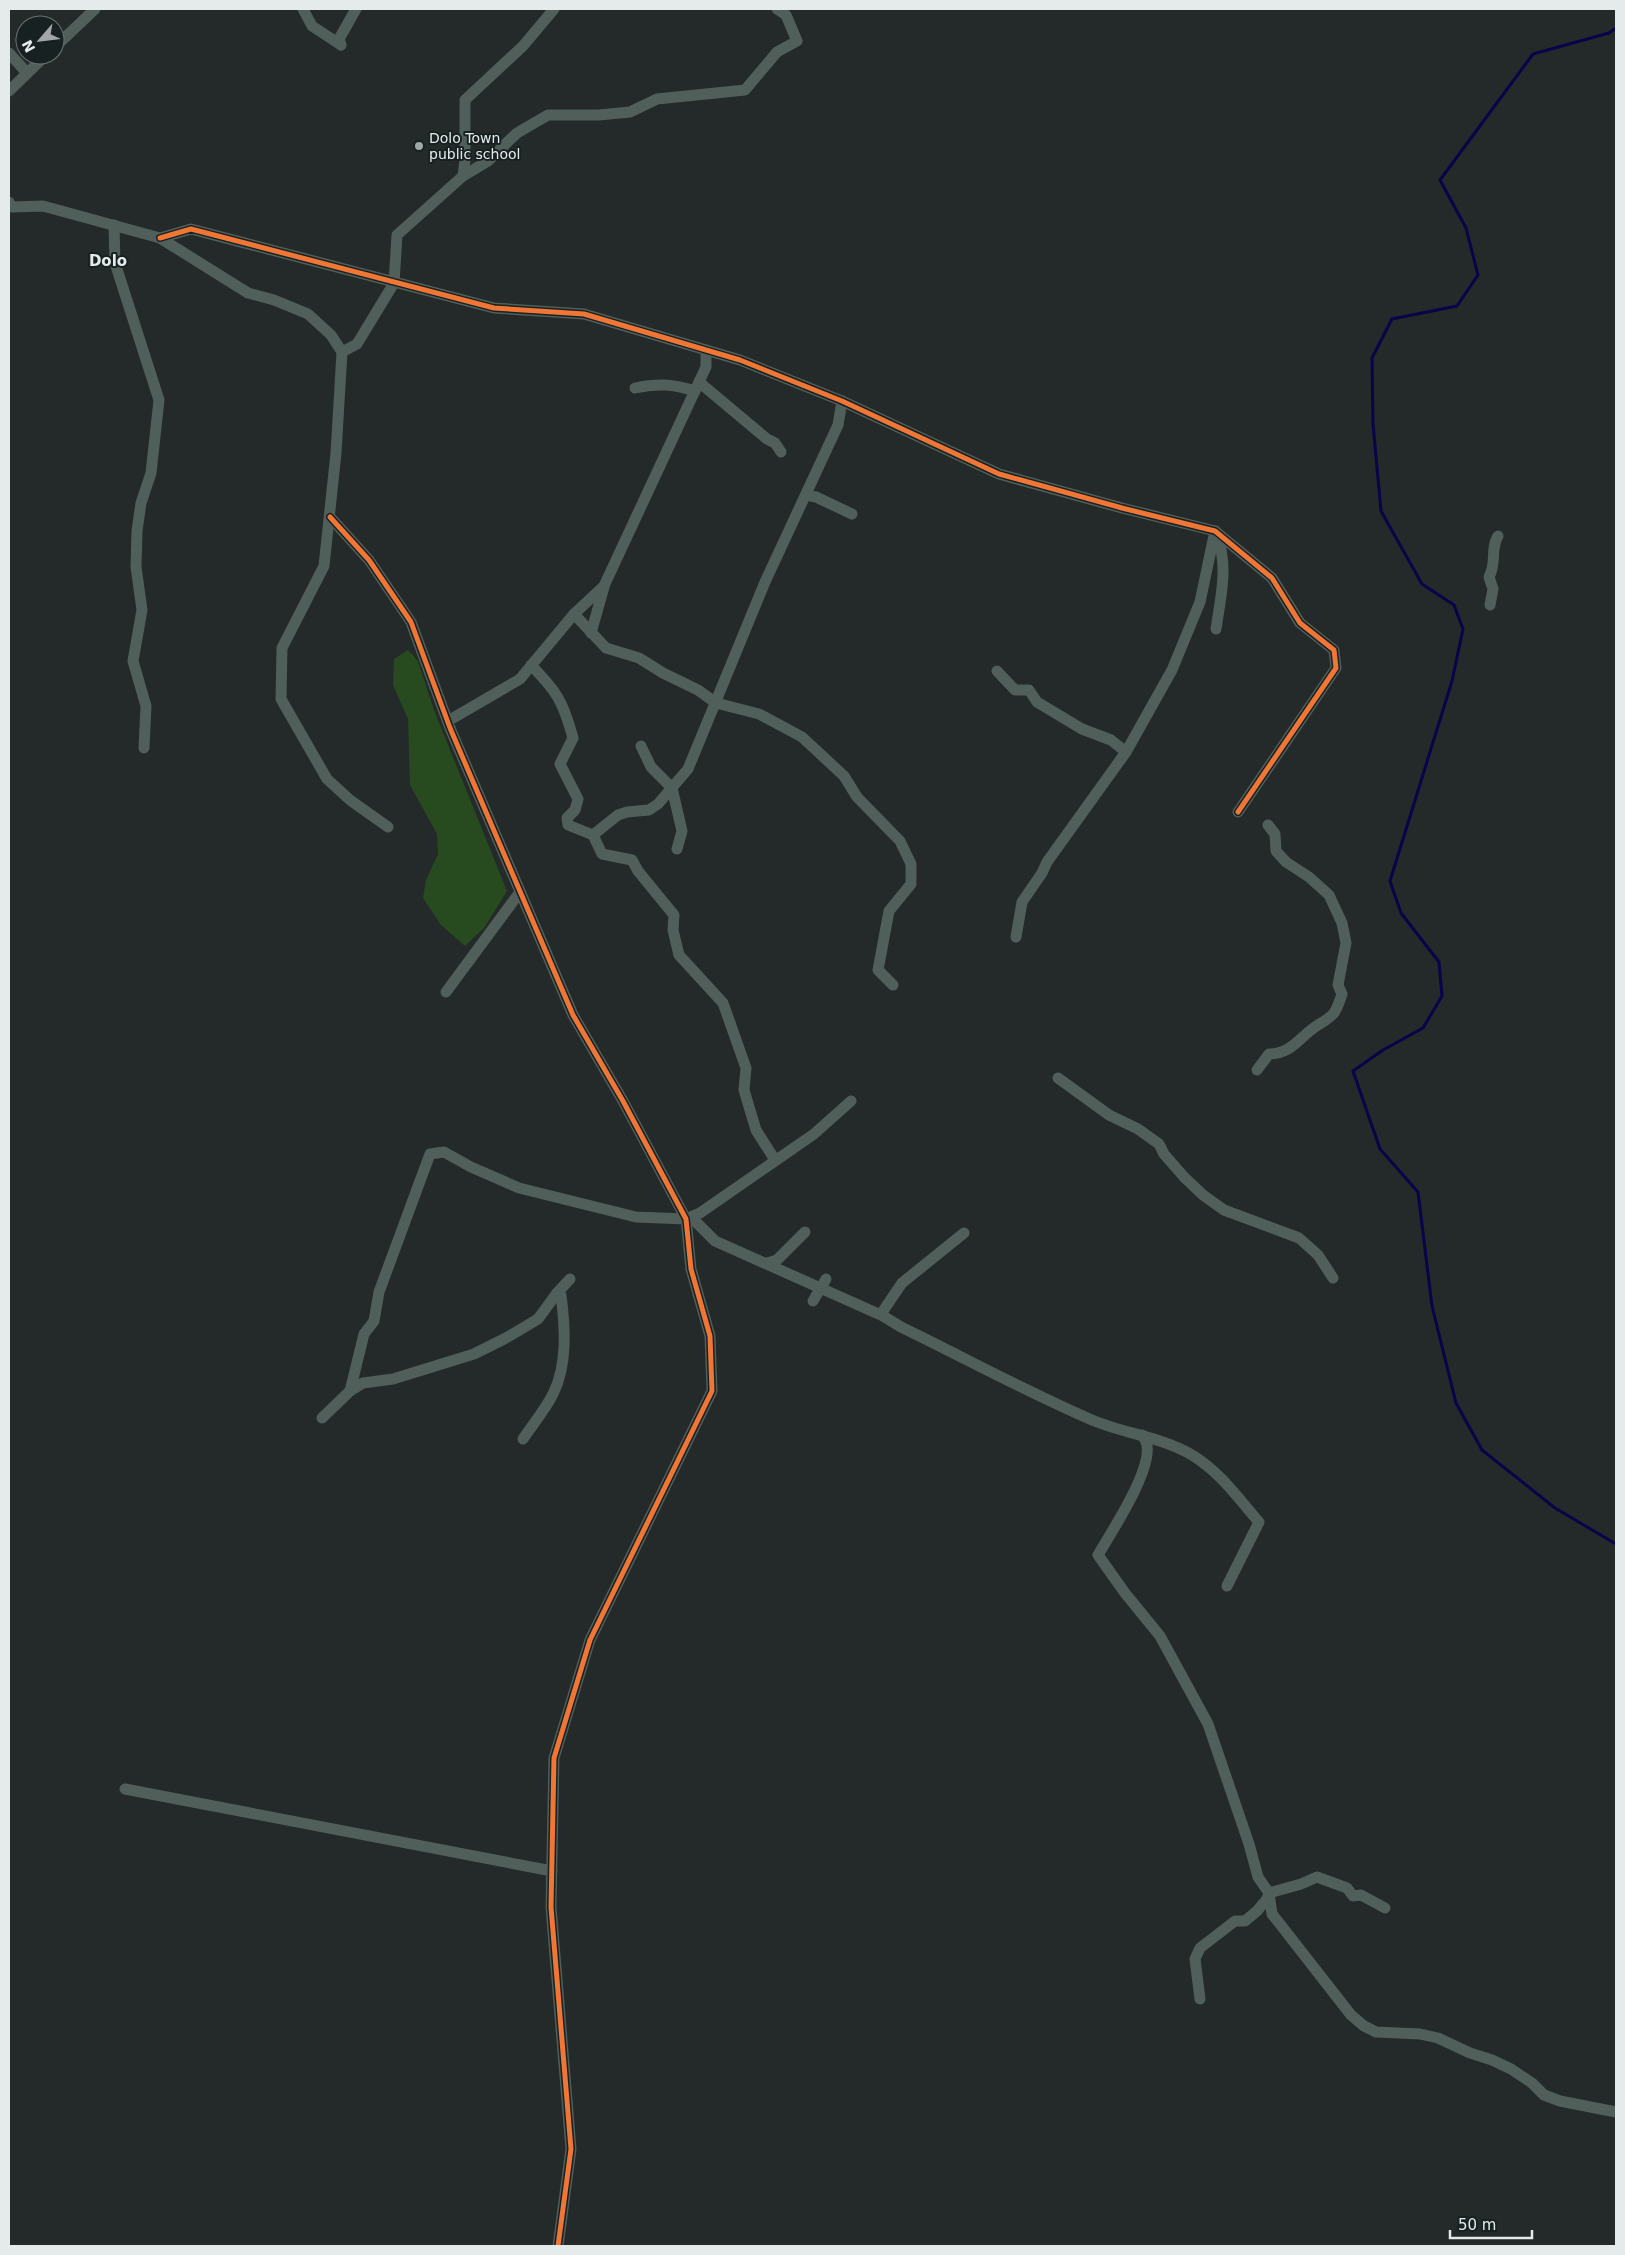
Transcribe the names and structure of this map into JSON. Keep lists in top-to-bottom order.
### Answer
{
  "districts": ["Dolo"],
  "places": ["Dolo Town public school"],
  "scale_bar": "50 m",
  "north": "bottom left"
}
